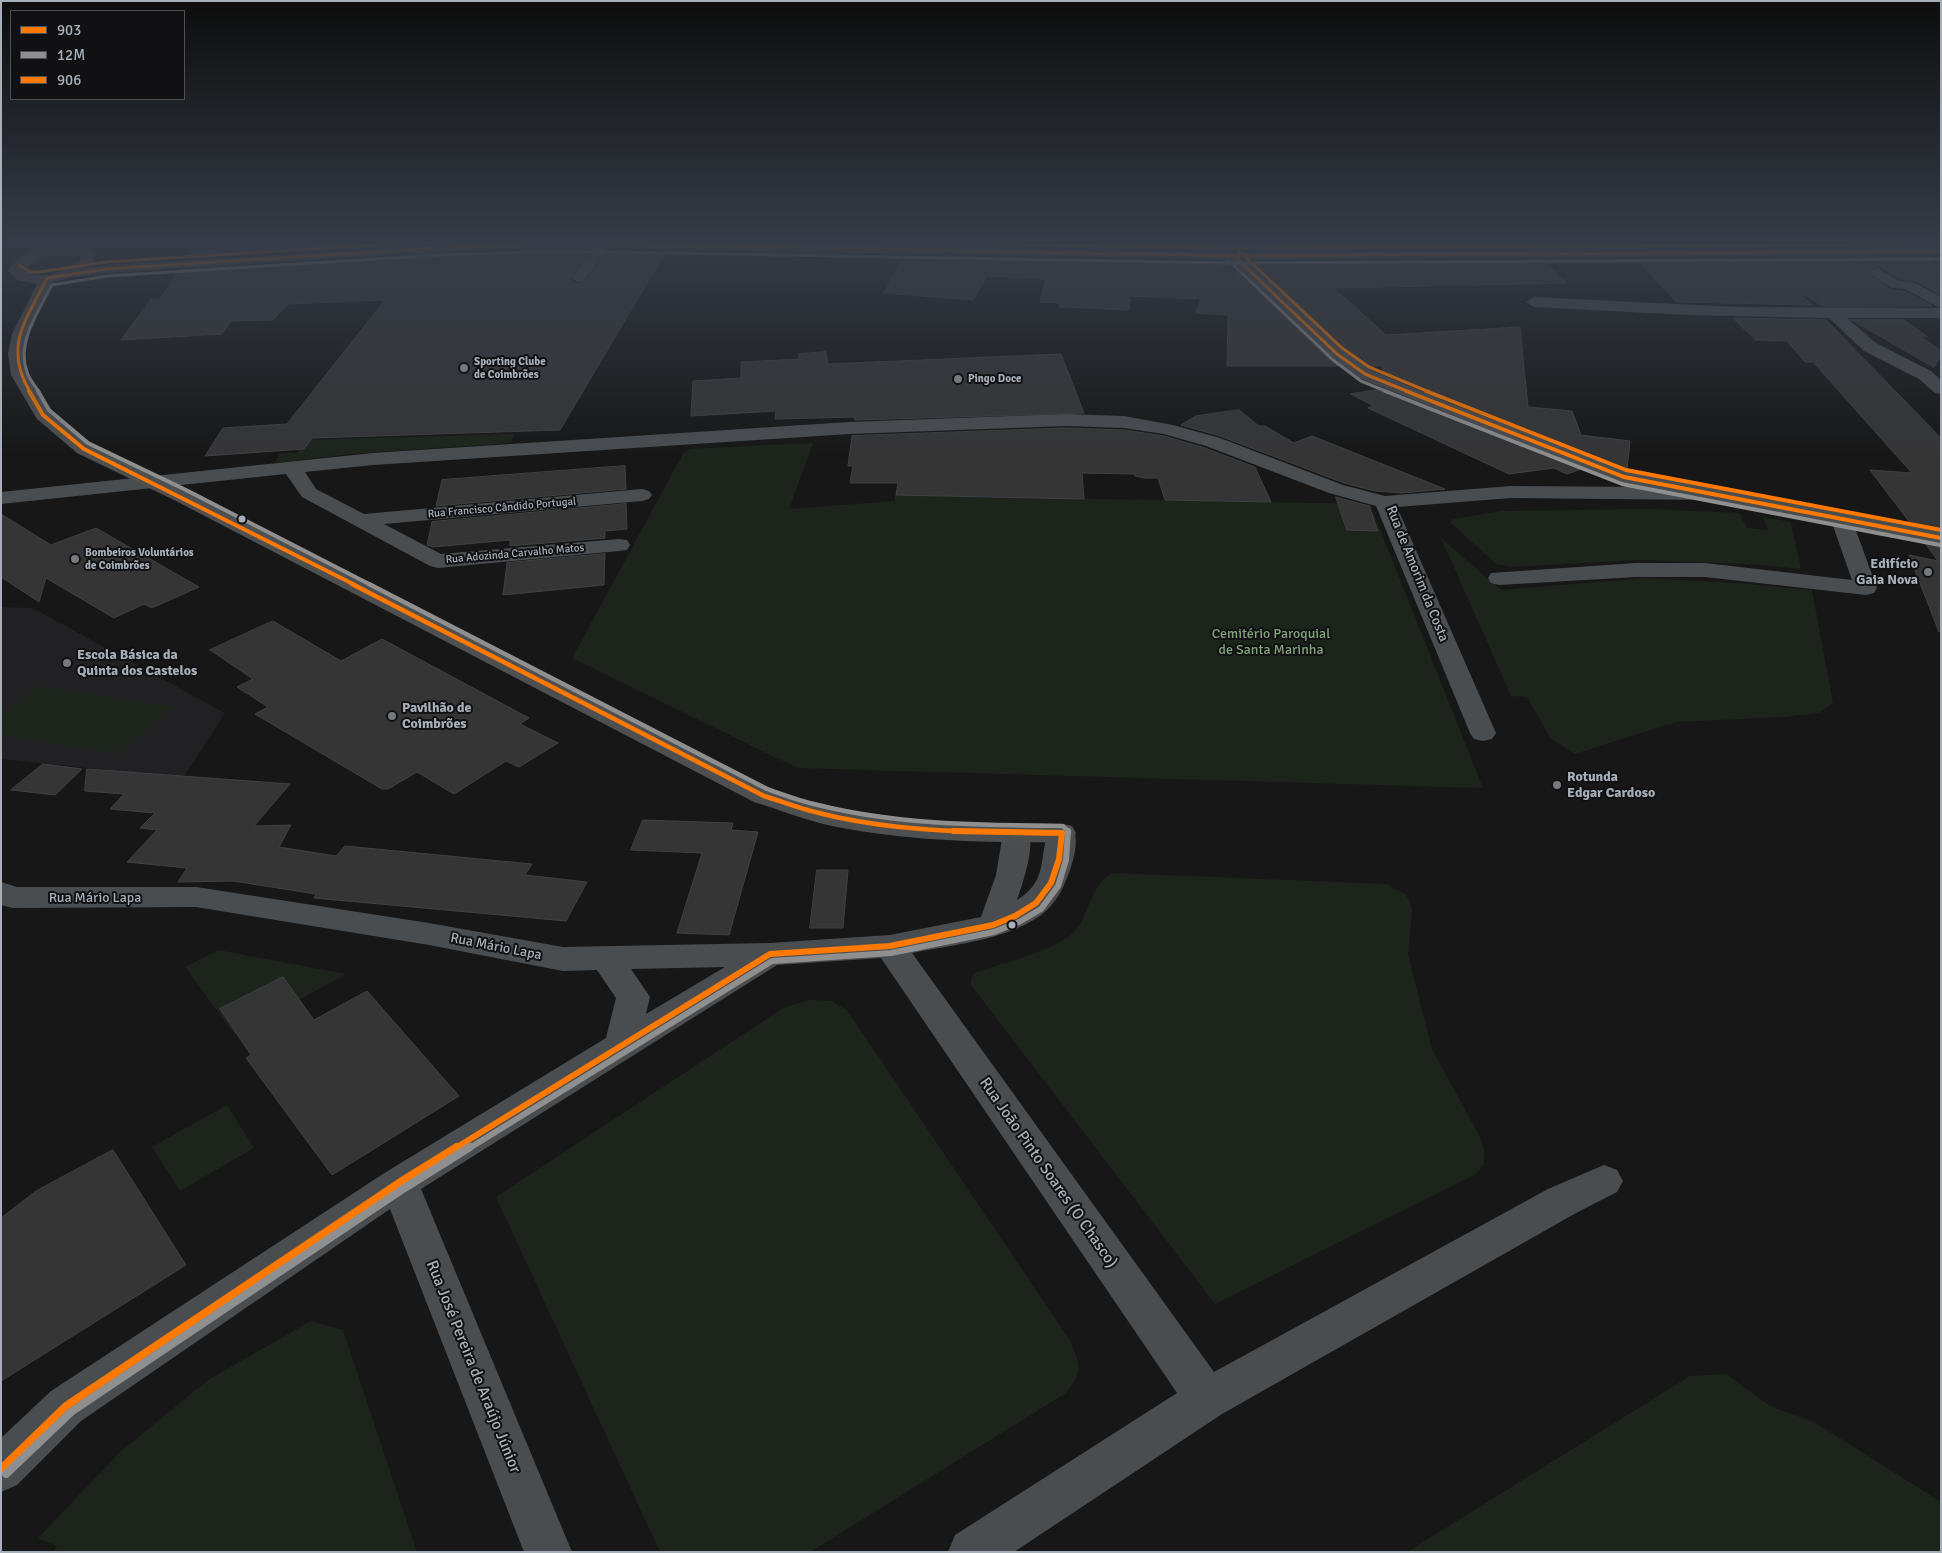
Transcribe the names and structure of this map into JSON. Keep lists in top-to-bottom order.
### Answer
{
  "streets": {
    "street": [
      "Rua Francisco Cândido Portugal",
      "Rua Adozinda Carvalho Matos",
      "Rua de Amorim da Costa",
      "Rua Mário Lapa",
      "Rua João Pinto Soares (O Chasco)",
      "Rua José Pereira de Araújo Júnior"
    ]
  },
  "crossings": [
    ["Rua Francisco Cândido Portugal", "Rua Adozinda Carvalho Matos"],
    ["Rua Mário Lapa", "Rua João Pinto Soares (O Chasco)"]
  ],
  "parks": ["Cemitério Paroquial de Santa Marinha"],
  "places": [
    "Sporting Clube de Coimbrões",
    "Pingo Doce",
    "Bombeiros Voluntários de Coimbrões",
    "Edifício Gaia Nova",
    "Escola Básica da Quinta dos Castelos",
    "Pavilhão de Coimbrões",
    "Rotunda Edgar Cardoso"
  ],
  "lines": ["transit line 903", "transit line 12M", "transit line 906"],
  "legend": ["903", "12M", "906"]
}
